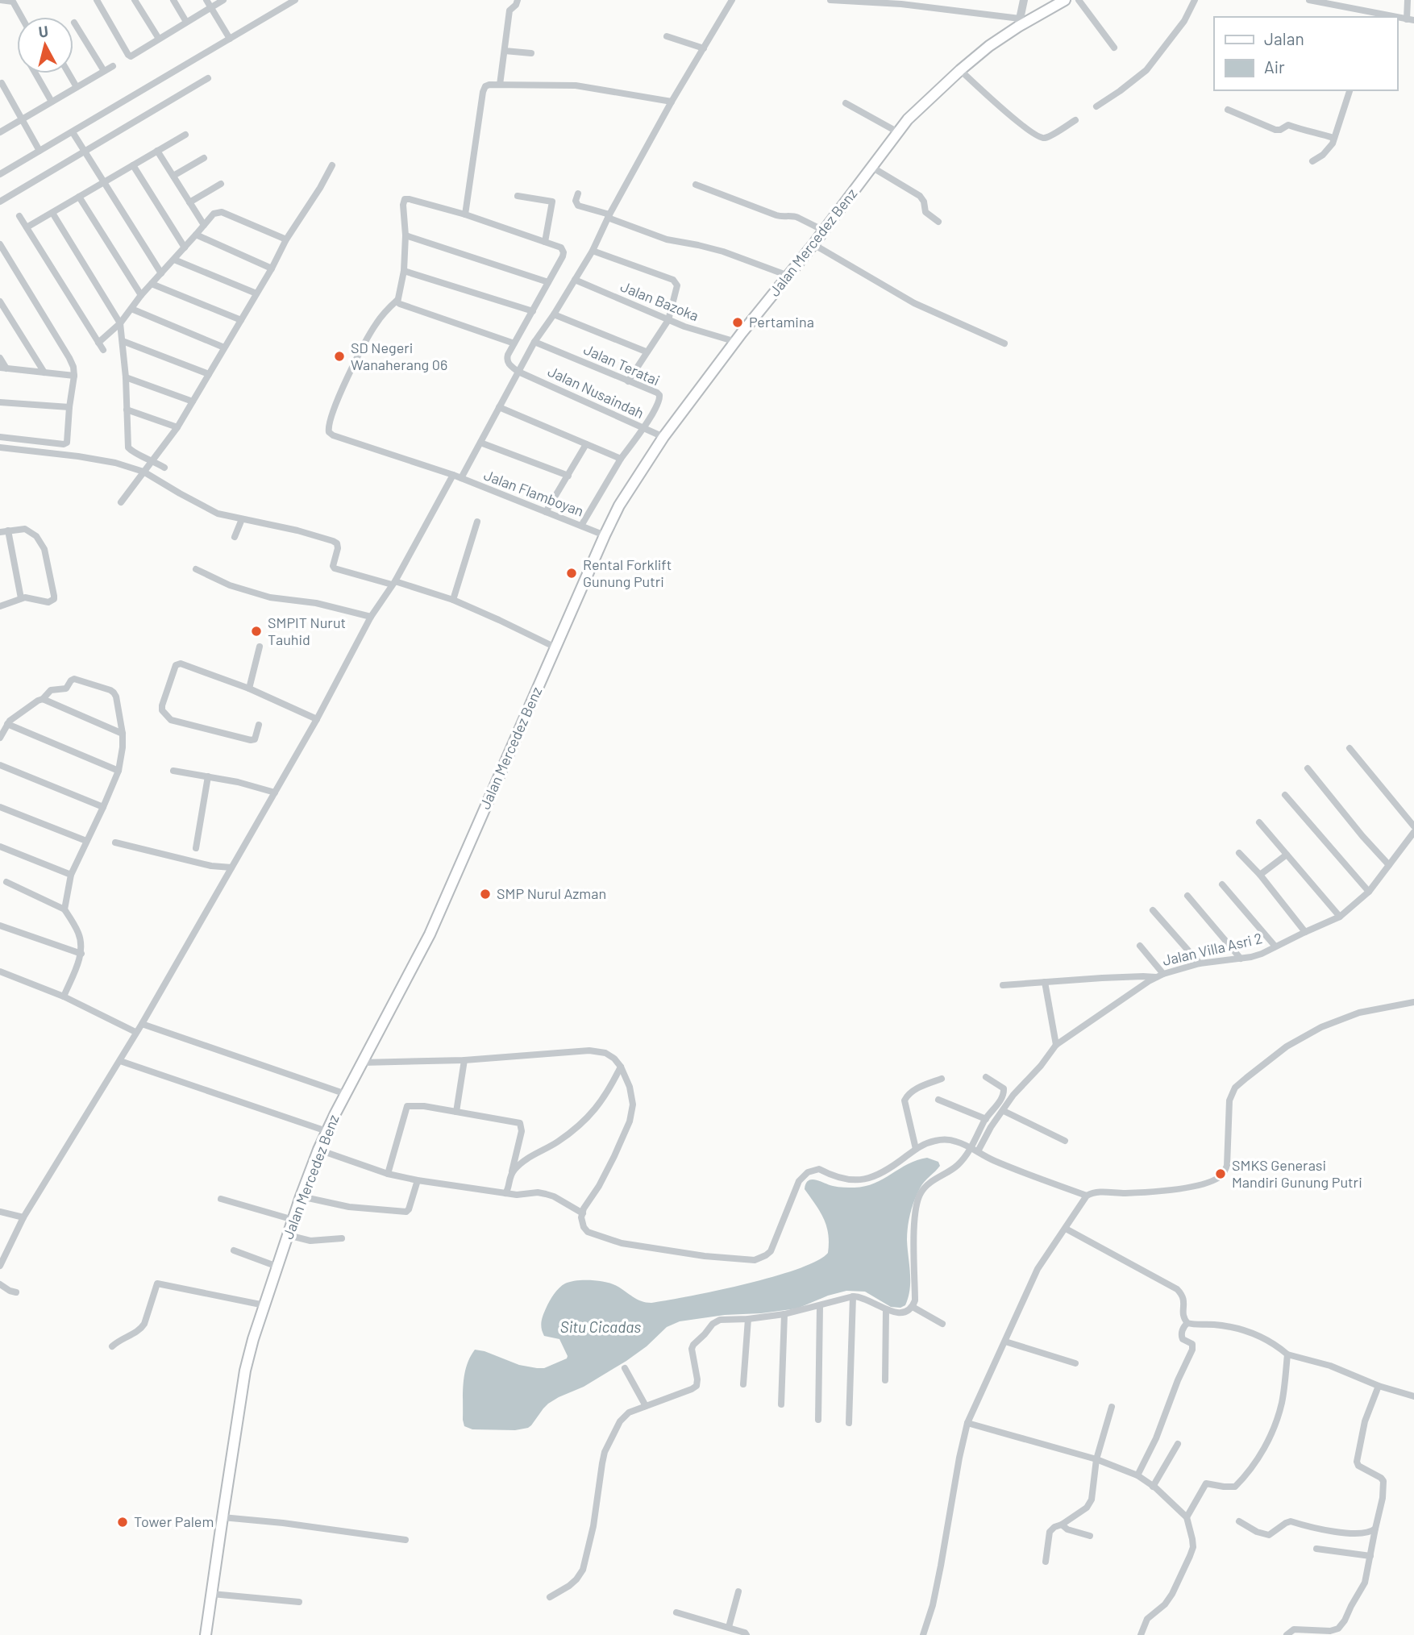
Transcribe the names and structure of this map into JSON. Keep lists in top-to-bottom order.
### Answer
{
  "streets": {
    "main road": ["Jalan Mercedez Benz"],
    "street": [
      "Jalan Bazoka",
      "Jalan Teratai",
      "Jalan Nusaindah",
      "Jalan Flamboyan",
      "Jalan Villa Asri 2"
    ]
  },
  "crossings": [
    ["Jalan Mercedez Benz", "Jalan Bazoka"],
    ["Jalan Mercedez Benz", "Jalan Nusaindah"],
    ["Jalan Mercedez Benz", "Jalan Flamboyan"],
    ["Jalan Teratai", "Jalan Nusaindah"],
    ["Jalan Teratai", "Jalan Flamboyan"]
  ],
  "water": ["Situ Cicadas"],
  "places": [
    "Pertamina",
    "SD Negeri Wanaherang 06",
    "Rental Forklift Gunung Putri",
    "SMPIT Nurut Tauhid",
    "SMP Nurul Azman",
    "SMKS Generasi Mandiri Gunung Putri",
    "Tower Palem"
  ],
  "legend": ["Jalan", "Air"],
  "north": "top"
}
